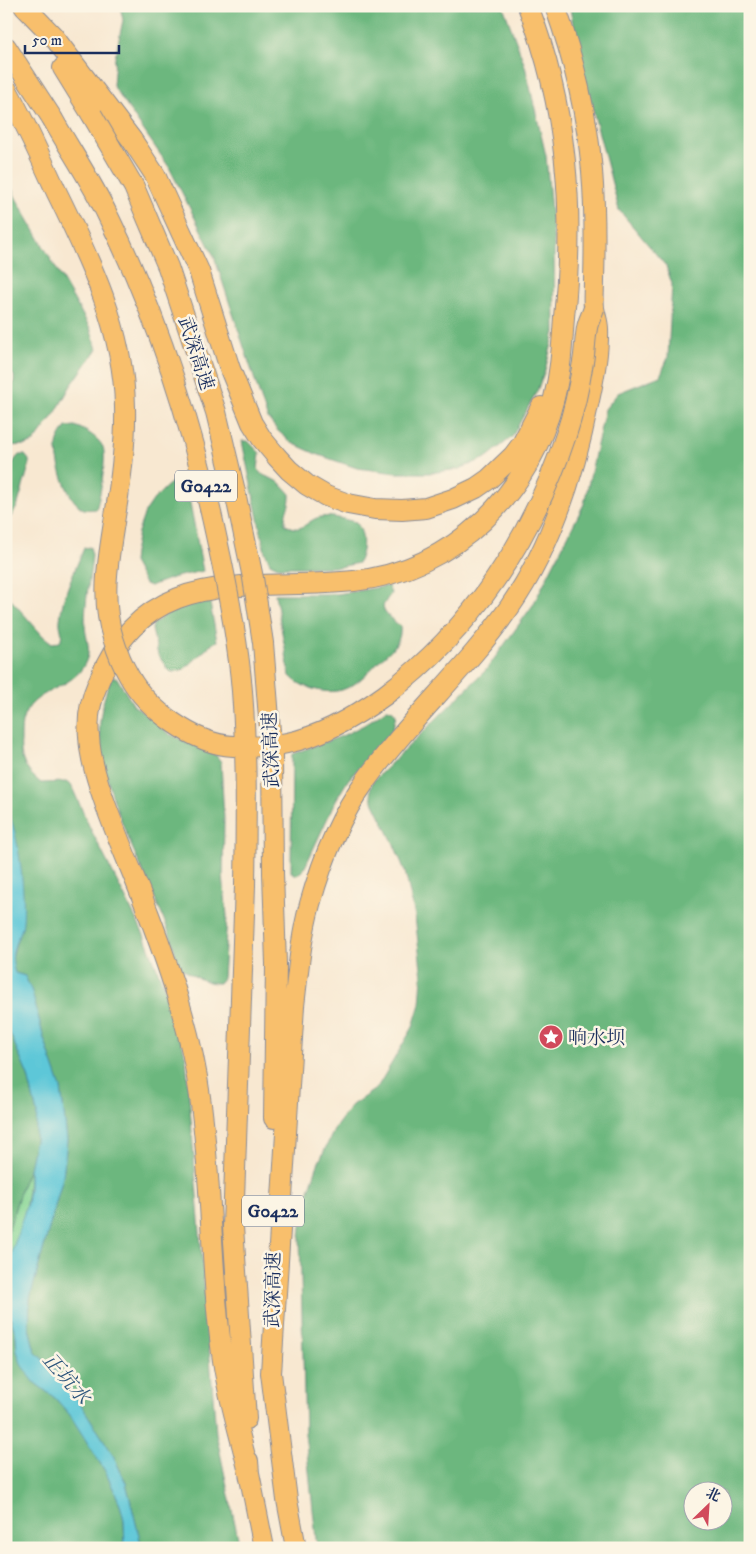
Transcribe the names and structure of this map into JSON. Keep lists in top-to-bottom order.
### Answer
{
  "streets": {
    "highway": ["武深高速", "G0422"]
  },
  "water": ["正坑水"],
  "places": {
    "place": ["响水坝"]
  },
  "scale_bar": "50 m",
  "north": "top right"
}
